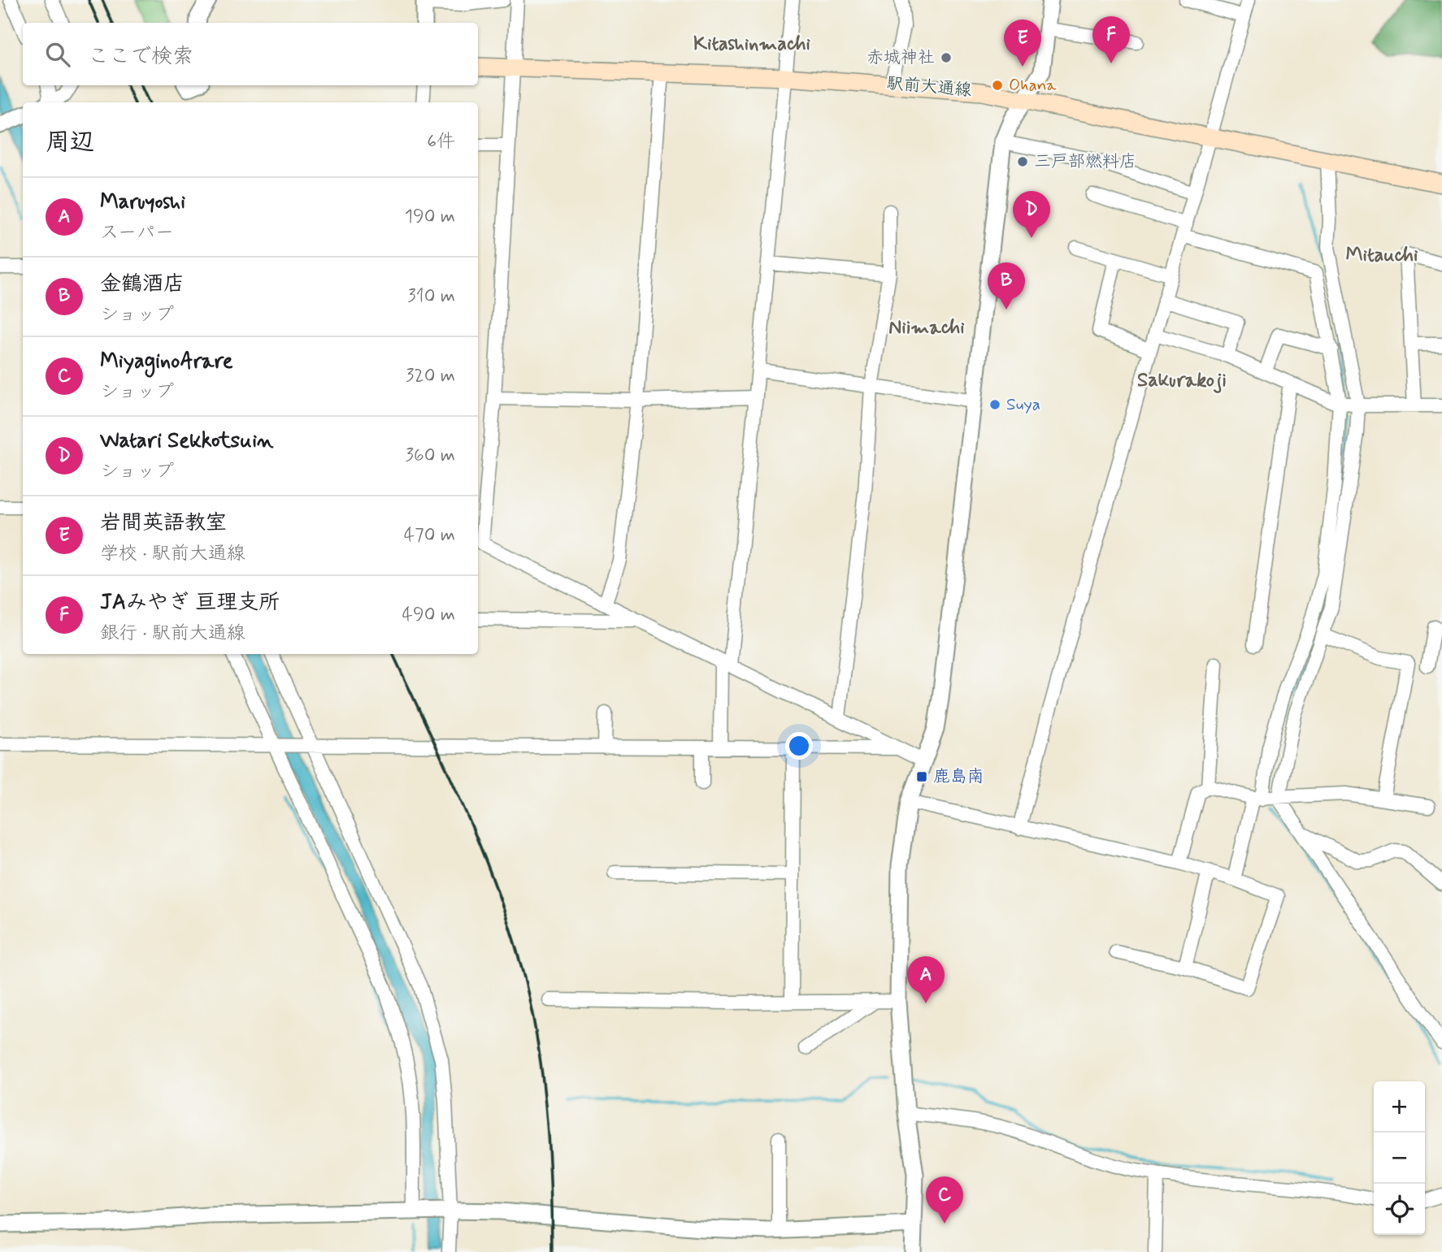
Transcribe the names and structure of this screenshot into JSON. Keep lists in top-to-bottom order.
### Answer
{
  "streets": {
    "main road": ["駅前大通線"]
  },
  "districts": [
    "Kitashinmachi",
    "Mitauchi",
    "Niimachi",
    "Sakurakoji"
  ],
  "places": {
    "other": [
      "赤城神社",
      "Ohana",
      "三戸部燃料店",
      "Suya"
    ],
    "transit": ["鹿島南"]
  },
  "page": {
    "pins": [
      "F",
      "E",
      "D",
      "B",
      "A",
      "C"
    ],
    "search": "ここで検索",
    "heading": ["周辺", "6件"],
    "list": [
      {
        "mark": "A",
        "name": "Maruyoshi",
        "note": "スーパー",
        "value": "190 m"
      },
      {
        "mark": "B",
        "name": "金鶴酒店",
        "note": "ショップ",
        "value": "310 m"
      },
      {
        "mark": "C",
        "name": "MiyaginoArare",
        "note": "ショップ",
        "value": "320 m"
      },
      {
        "mark": "D",
        "name": "Watari Sekkotsuin",
        "note": "ショップ",
        "value": "360 m"
      },
      {
        "mark": "E",
        "name": "岩間英語教室",
        "note": "学校 · 駅前大通線",
        "value": "470 m"
      },
      {
        "mark": "F",
        "name": "JAみやぎ 亘理支所",
        "note": "銀行 · 駅前大通線",
        "value": "490 m"
      }
    ],
    "map_buttons": ["+", "−"]
  }
}
